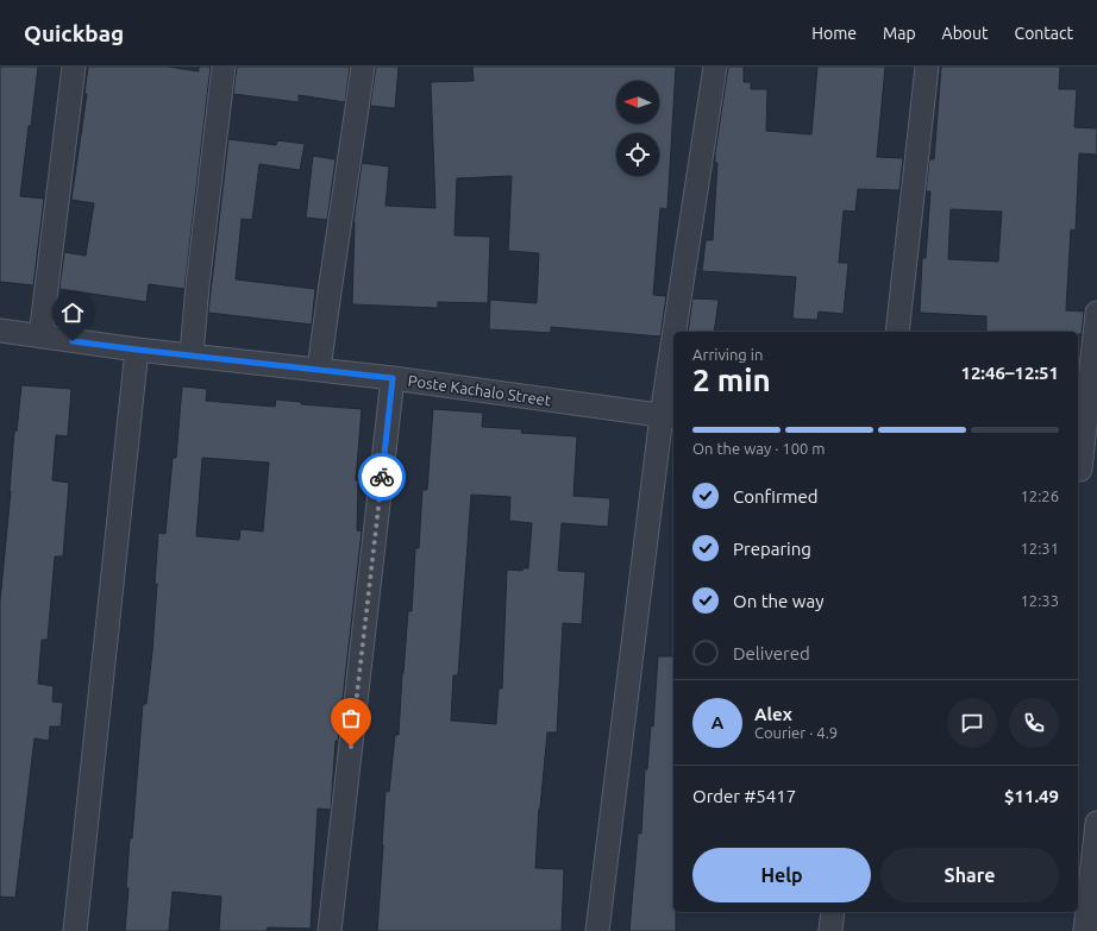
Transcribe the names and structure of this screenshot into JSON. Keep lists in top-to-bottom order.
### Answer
{
  "streets": {
    "street": ["Poste Kachalo Street"]
  },
  "north": "left",
  "page": {
    "header": "Quickbag",
    "nav": [
      "Home",
      "Map",
      "About",
      "Contact"
    ],
    "heading": ["2 min", "Arriving in", "12:46–12:51"],
    "panel": [
      "Alex",
      "Courier · 4.9",
      "Order #5417",
      "$11.49"
    ],
    "bar": "On the way · 100 m",
    "list": [
      ["Confirmed", "12:26"],
      ["Preparing", "12:31"],
      ["On the way", "12:33"],
      "Delivered"
    ],
    "round": "A",
    "buttons": ["Help", "Share"]
  }
}
